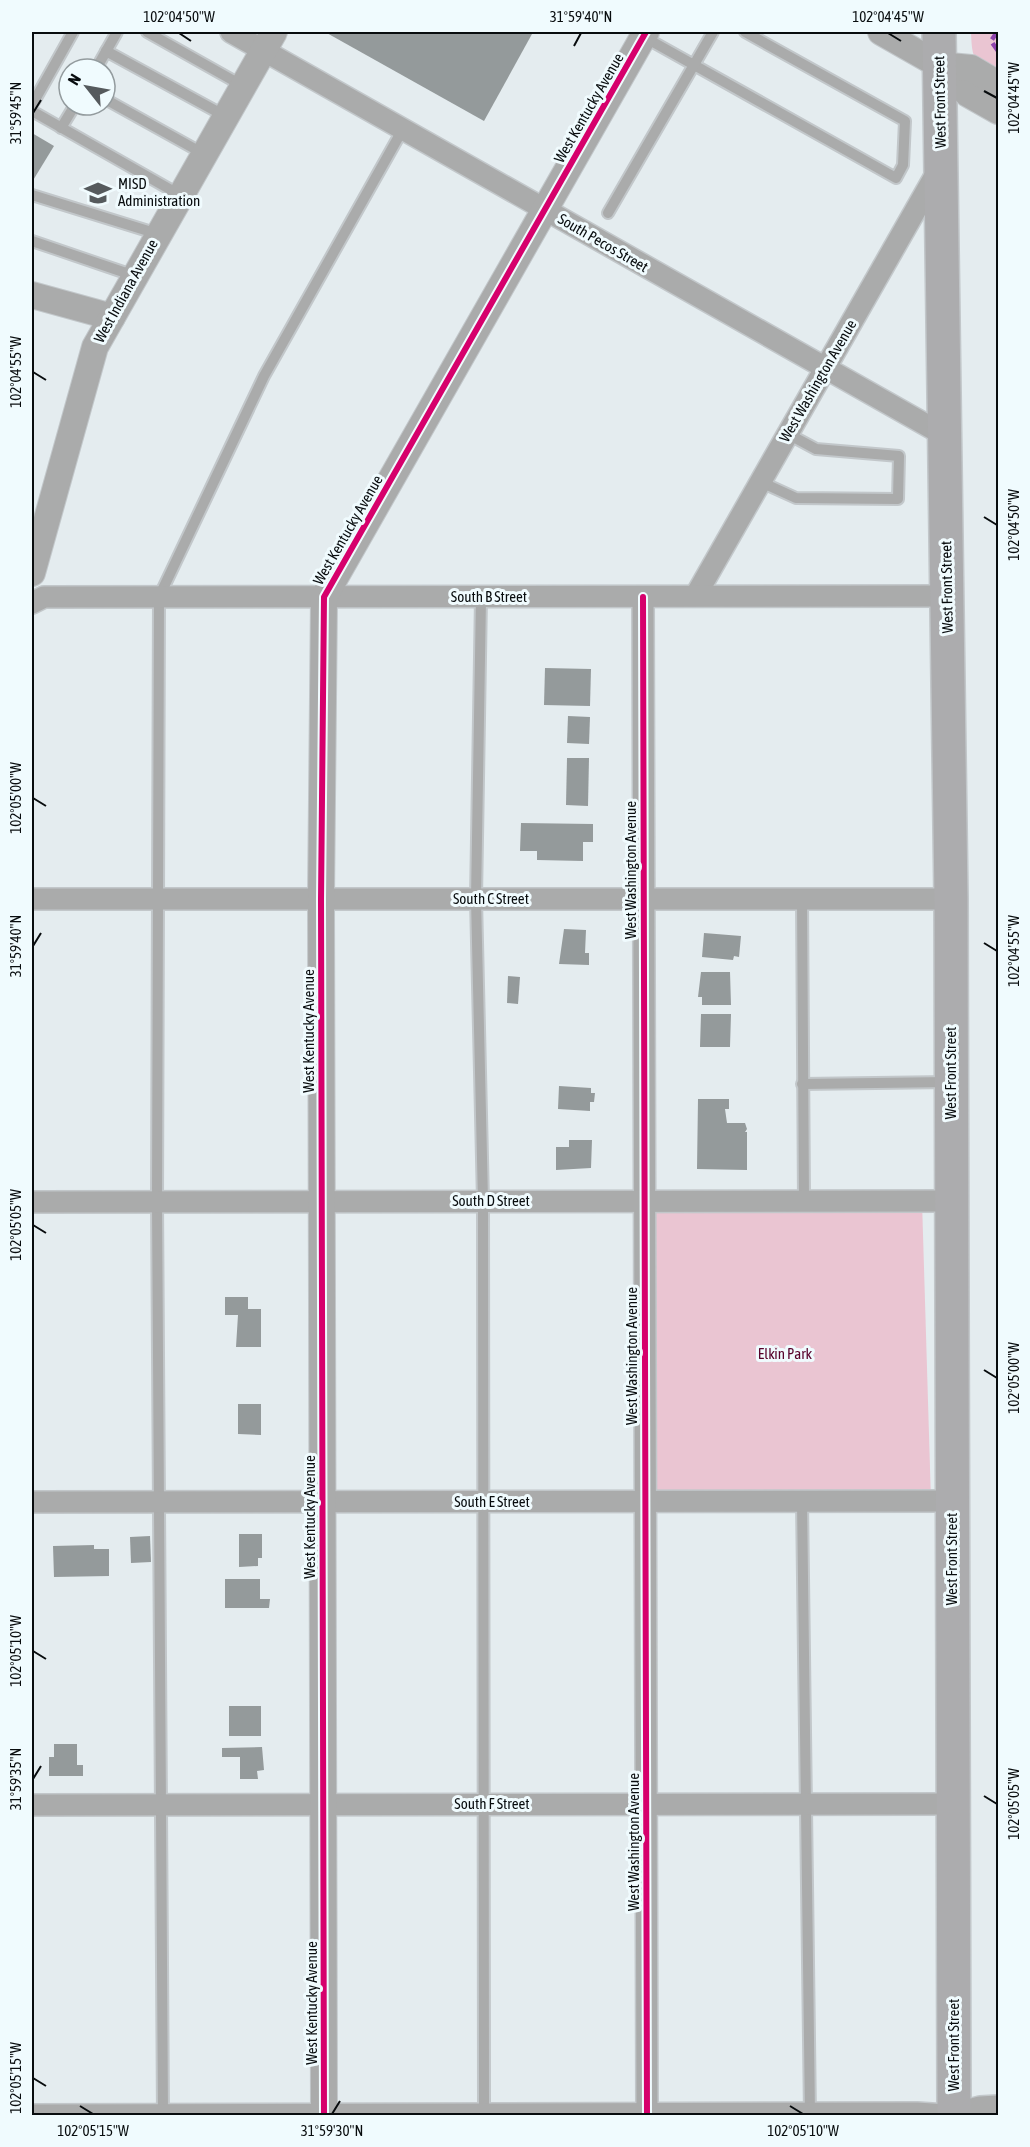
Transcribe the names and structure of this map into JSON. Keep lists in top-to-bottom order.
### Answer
{
  "streets": {
    "main road": ["West Front Street"],
    "street": [
      "West Kentucky Avenue",
      "South Pecos Street",
      "West Indiana Avenue",
      "West Washington Avenue",
      "South B Street",
      "South C Street",
      "South D Street",
      "South E Street",
      "South F Street"
    ]
  },
  "crossings": [
    ["West Front Street", "South Pecos Street"],
    ["West Front Street", "West Washington Avenue"],
    ["West Front Street", "South B Street"],
    ["West Front Street", "South C Street"],
    ["West Front Street", "South D Street"],
    ["West Front Street", "South E Street"],
    ["West Front Street", "South F Street"],
    ["West Kentucky Avenue", "South Pecos Street"],
    ["West Kentucky Avenue", "South B Street"],
    ["West Kentucky Avenue", "South C Street"],
    ["West Kentucky Avenue", "South D Street"],
    ["West Kentucky Avenue", "South E Street"],
    ["West Kentucky Avenue", "South F Street"],
    ["South Pecos Street", "West Indiana Avenue"],
    ["South Pecos Street", "West Washington Avenue"],
    ["West Washington Avenue", "South B Street"],
    ["West Washington Avenue", "South C Street"],
    ["West Washington Avenue", "South D Street"],
    ["West Washington Avenue", "South E Street"],
    ["West Washington Avenue", "South F Street"]
  ],
  "parks": ["Elkin Park"],
  "places": {
    "school or university": ["MISD Administration"]
  },
  "north": "top left",
  "coordinates": [
    "102°04'50\"W",
    "31°59'40\"N",
    "102°04'45\"W",
    "31°59'45\"N",
    "102°04'55\"W",
    "102°05'00\"W",
    "102°05'05\"W",
    "102°05'10\"W",
    "31°59'35\"N",
    "102°05'15\"W",
    "31°59'30\"N"
  ]
}
